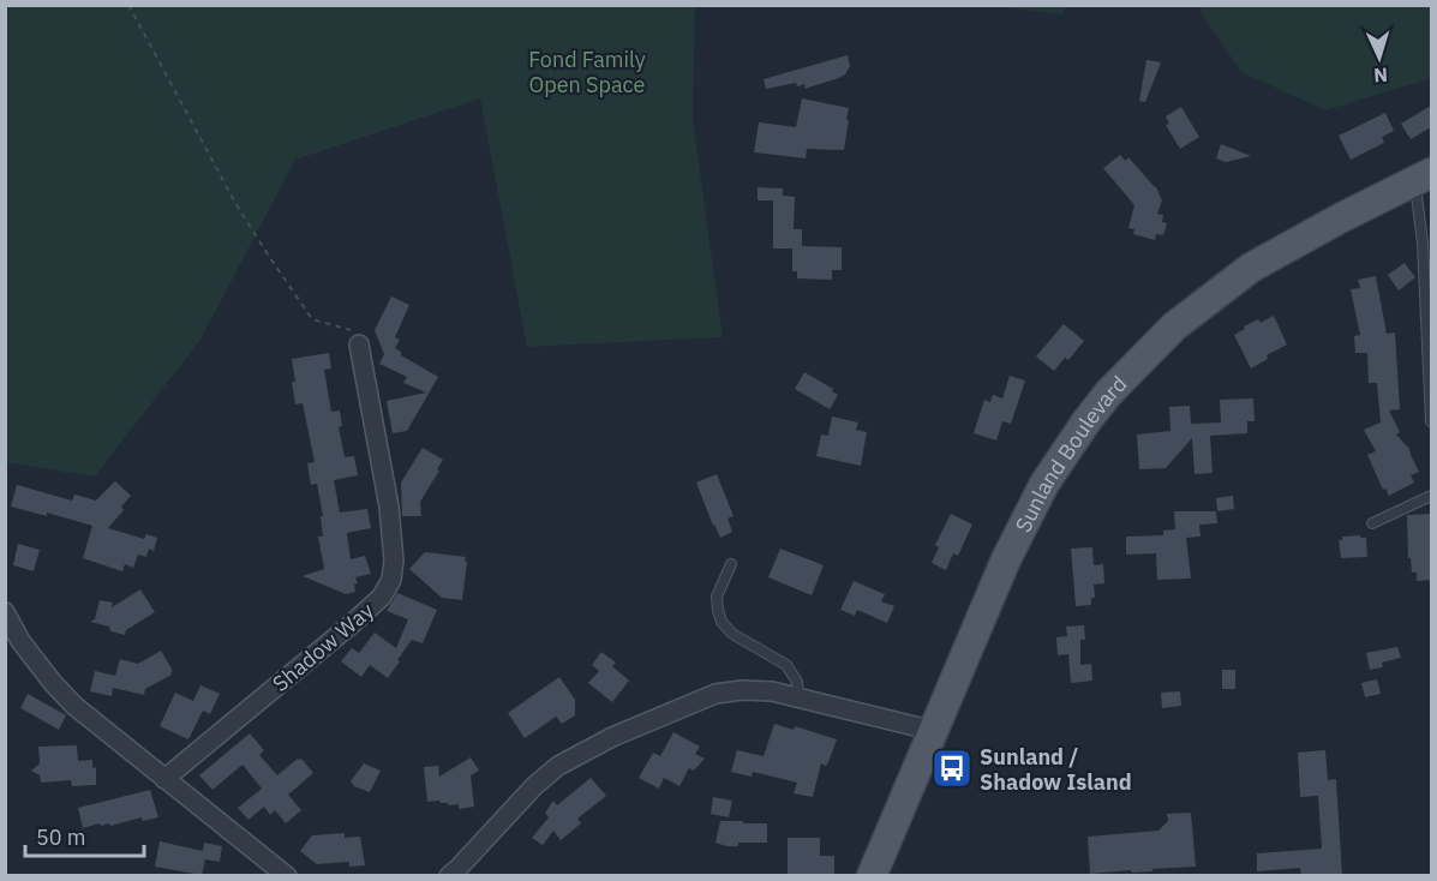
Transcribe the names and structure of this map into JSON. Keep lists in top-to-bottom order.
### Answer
{
  "streets": {
    "main road": ["Sunland Boulevard"],
    "street": ["Shadow Way"]
  },
  "parks": ["Fond Family Open Space"],
  "places": {
    "bus stop": ["Sunland / Shadow Island"]
  },
  "scale_bar": "50 m",
  "north": "bottom"
}
